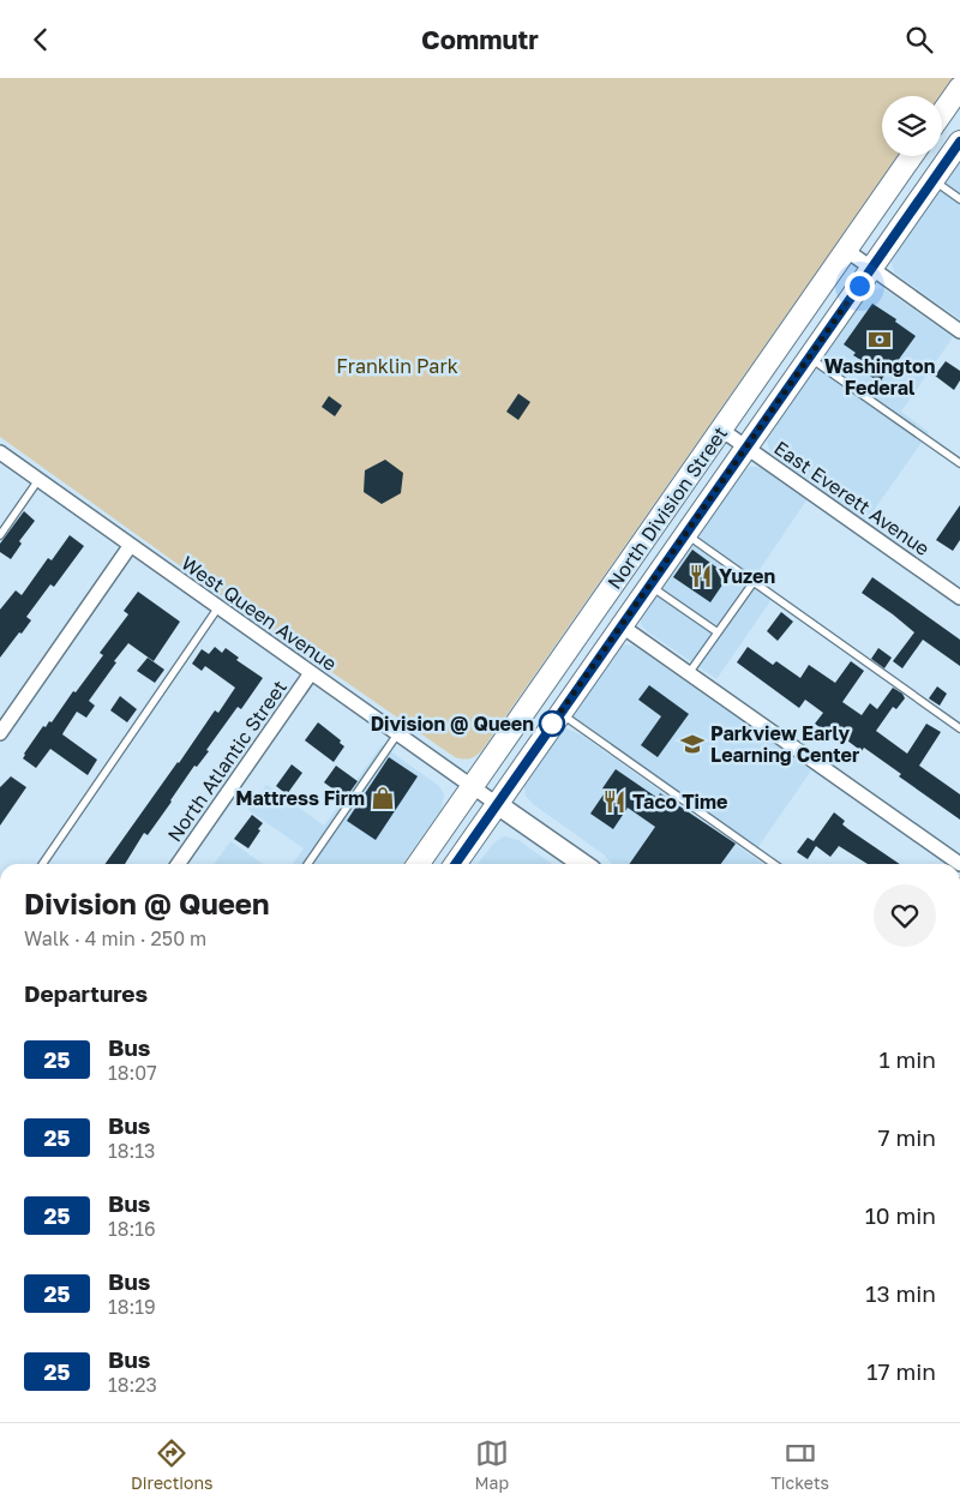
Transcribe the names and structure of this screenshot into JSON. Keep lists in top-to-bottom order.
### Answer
{
  "streets": {
    "main road": ["North Division Street"],
    "street": ["East Everett Avenue", "West Queen Avenue", "North Atlantic Street"]
  },
  "crossings": [
    ["East Everett Avenue", "North Division Street"],
    ["North Division Street", "West Queen Avenue"],
    ["West Queen Avenue", "North Atlantic Street"]
  ],
  "parks": ["Franklin Park"],
  "places": {
    "bank": ["Washington Federal"],
    "restaurant": ["Yuzen", "Taco Time"],
    "other": ["Division @ Queen"],
    "school or university": ["Parkview Early Learning Center"],
    "shop": ["Mattress Firm"]
  },
  "lines": ["bus line 25"],
  "page": {
    "header": "Commutr",
    "heading": [
      ["Division @ Queen", "Walk · 4 min · 250 m"],
      "Departures"
    ],
    "list": [
      {
        "mark": "25",
        "name": "Bus",
        "note": "18:07",
        "value": "1 min"
      },
      {
        "mark": "25",
        "name": "Bus",
        "note": "18:13",
        "value": "7 min"
      },
      {
        "mark": "25",
        "name": "Bus",
        "note": "18:16",
        "value": "10 min"
      },
      {
        "mark": "25",
        "name": "Bus",
        "note": "18:19",
        "value": "13 min"
      },
      {
        "mark": "25",
        "name": "Bus",
        "note": "18:23",
        "value": "17 min"
      }
    ],
    "tabs": ["Directions", "Map", "Tickets"]
  }
}
